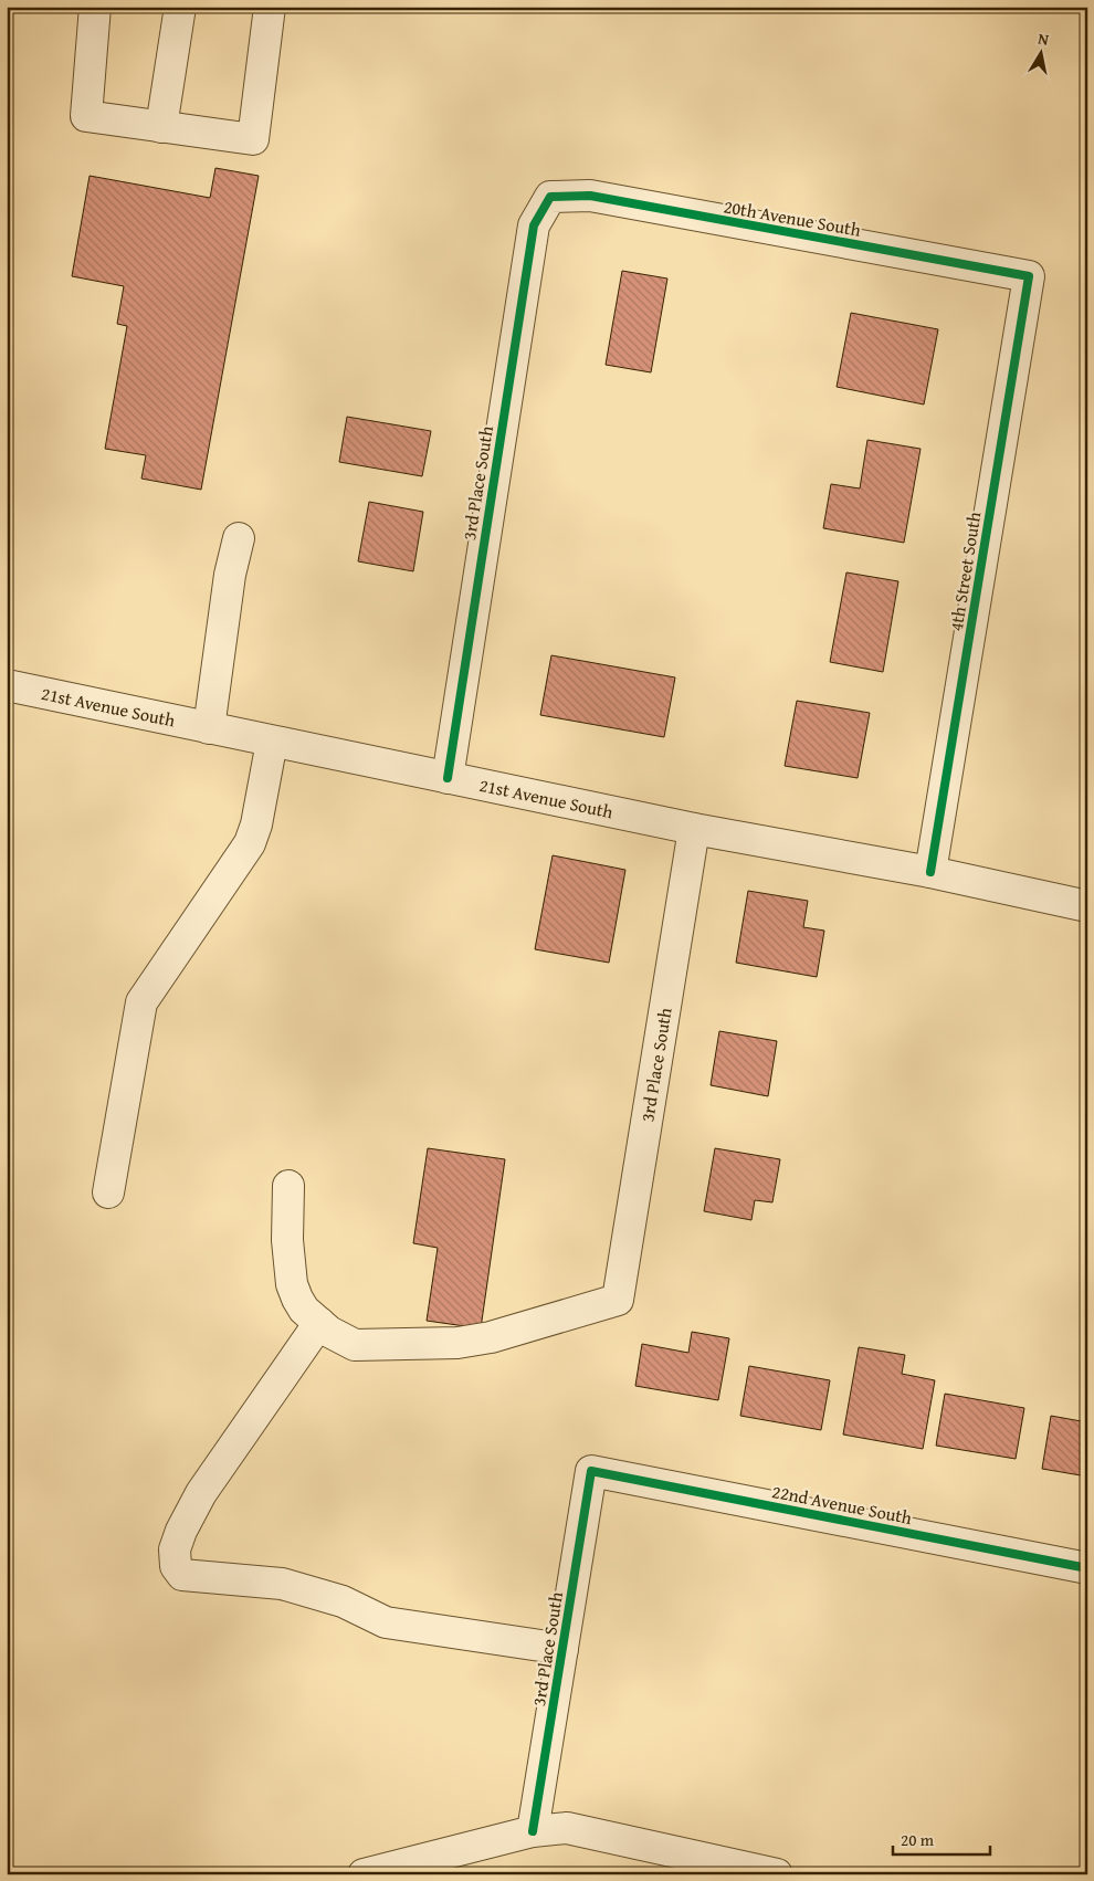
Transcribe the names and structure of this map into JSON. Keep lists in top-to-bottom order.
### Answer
{
  "streets": {
    "street": [
      "20th Avenue South",
      "3rd Place South",
      "4th Street South",
      "21st Avenue South",
      "22nd Avenue South"
    ]
  },
  "crossings": [
    ["20th Avenue South", "3rd Place South"],
    ["20th Avenue South", "4th Street South"],
    ["3rd Place South", "21st Avenue South"],
    ["3rd Place South", "22nd Avenue South"],
    ["4th Street South", "21st Avenue South"]
  ],
  "scale_bar": "20 m",
  "north": "top"
}
